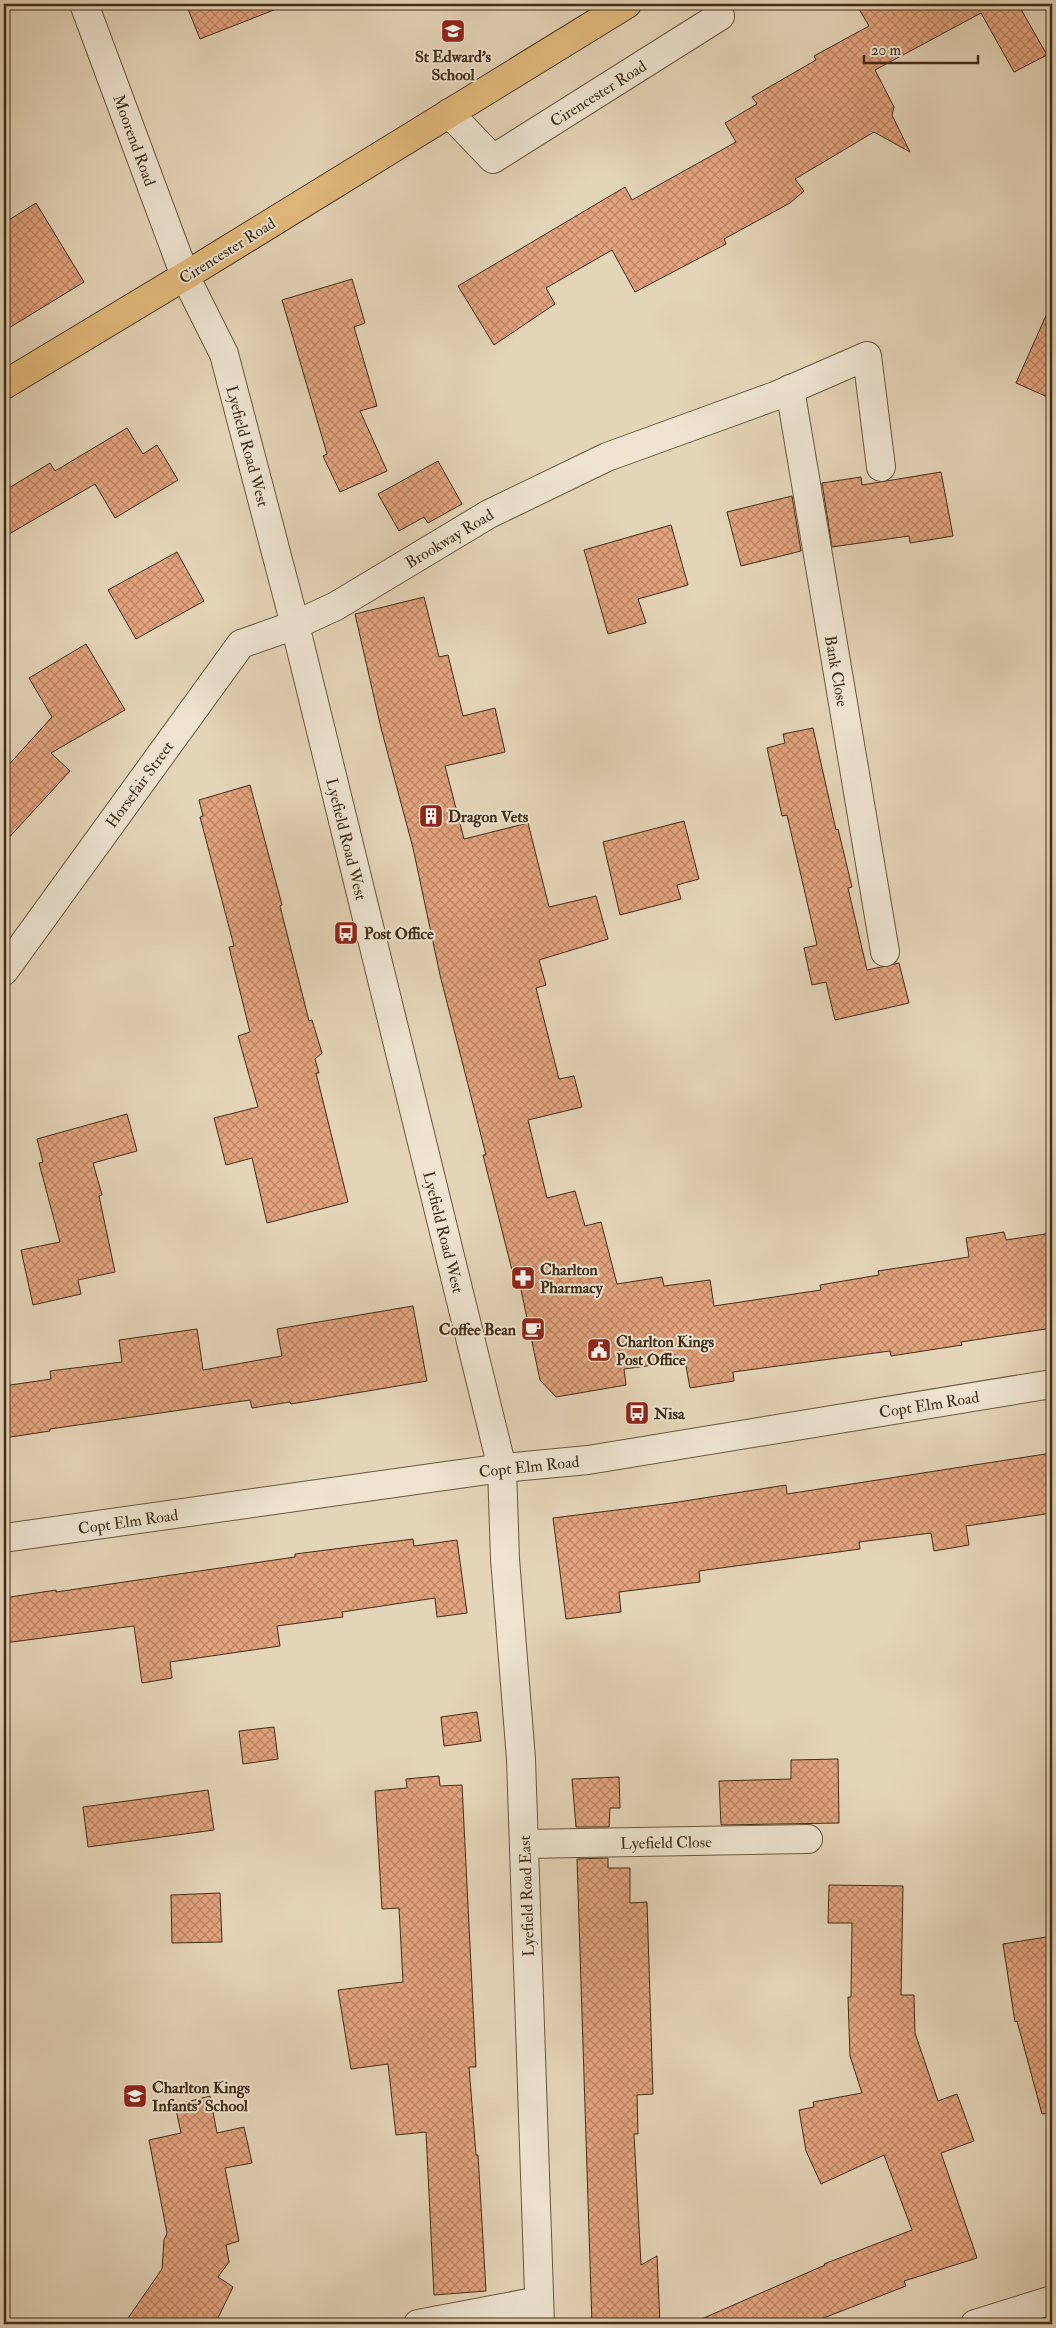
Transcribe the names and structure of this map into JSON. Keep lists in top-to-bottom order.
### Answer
{
  "streets": {
    "main road": ["Cirencester Road"],
    "street": [
      "Moorend Road",
      "Lyefield Road West",
      "Brookway Road",
      "Bank Close",
      "Horsefair Street",
      "Copt Elm Road",
      "Lyefield Close",
      "Lyefield Road East"
    ]
  },
  "crossings": [
    ["Cirencester Road", "Moorend Road"],
    ["Cirencester Road", "Lyefield Road West"],
    ["Moorend Road", "Lyefield Road West"],
    ["Lyefield Road West", "Brookway Road"],
    ["Lyefield Road West", "Horsefair Street"],
    ["Lyefield Road West", "Copt Elm Road"],
    ["Lyefield Road West", "Lyefield Road East"],
    ["Brookway Road", "Bank Close"],
    ["Brookway Road", "Horsefair Street"],
    ["Copt Elm Road", "Lyefield Road East"],
    ["Lyefield Close", "Lyefield Road East"]
  ],
  "places": {
    "school or university": ["St Edward's School", "Charlton Kings Infants' School"],
    "building": ["Dragon Vets"],
    "bus stop": ["Post Office", "Nisa"],
    "pharmacy": ["Charlton Pharmacy"],
    "cafe": ["Coffee Bean"],
    "public building": ["Charlton Kings Post Office"]
  },
  "scale_bar": "20 m"
}
